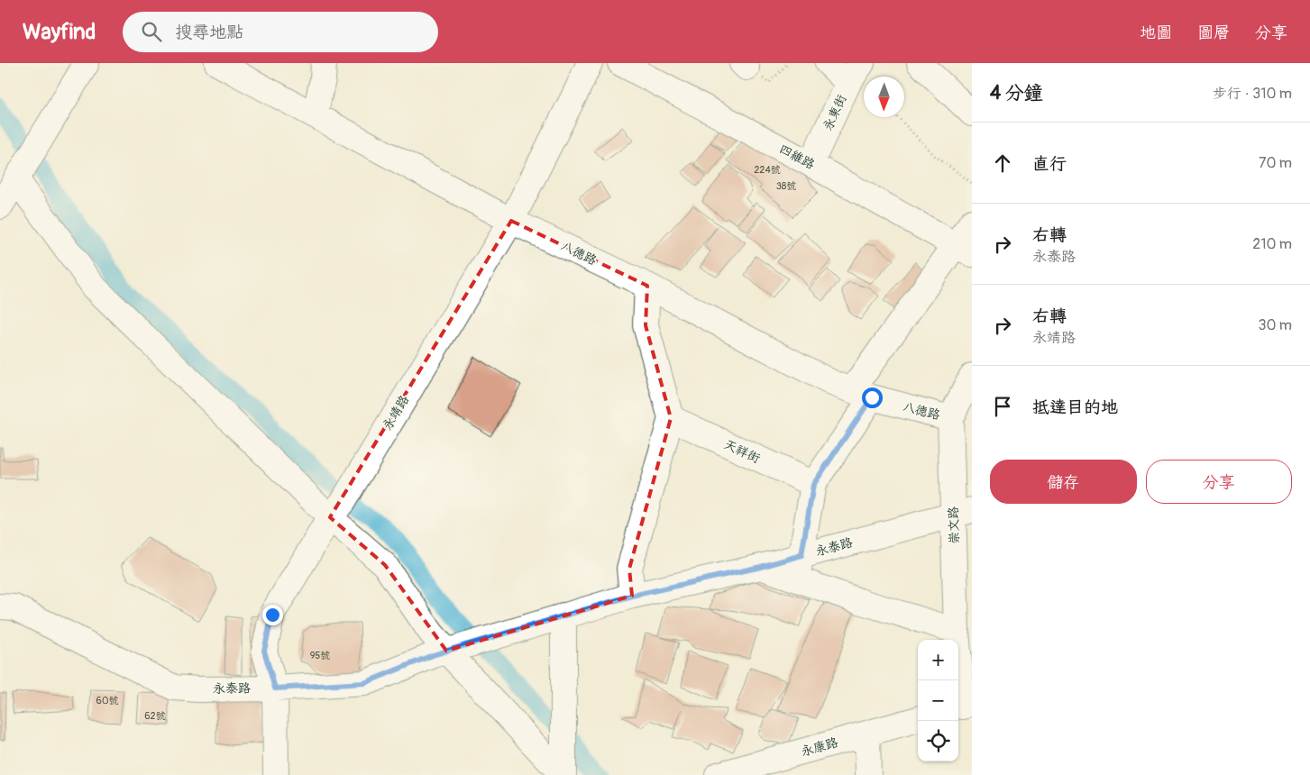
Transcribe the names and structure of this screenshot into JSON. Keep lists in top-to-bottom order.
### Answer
{
  "streets": {
    "street": [
      "永東街",
      "四維路",
      "八德路",
      "永靖路",
      "天祥街",
      "崇文路",
      "永泰路",
      "永康路"
    ]
  },
  "crossings": [
    ["永東街", "四維路"],
    ["八德路", "永靖路"],
    ["八德路", "崇文路"],
    ["永靖路", "永泰路"],
    ["崇文路", "永泰路"]
  ],
  "house_numbers": [
    "224號",
    "38號",
    "95號",
    "60號",
    "62號"
  ],
  "north": "bottom",
  "page": {
    "header": "Wayfind",
    "search": "搜尋地點",
    "nav": ["地圖", "圖層", "分享"],
    "heading": ["4 分鐘", "步行 · 310 m"],
    "list": [
      ["直行", "70 m"],
      ["右轉", "永泰路", "210 m"],
      ["右轉", "永靖路", "30 m"],
      "抵達目的地"
    ],
    "buttons": ["儲存", "分享"],
    "map_buttons": ["+", "−"]
  }
}
